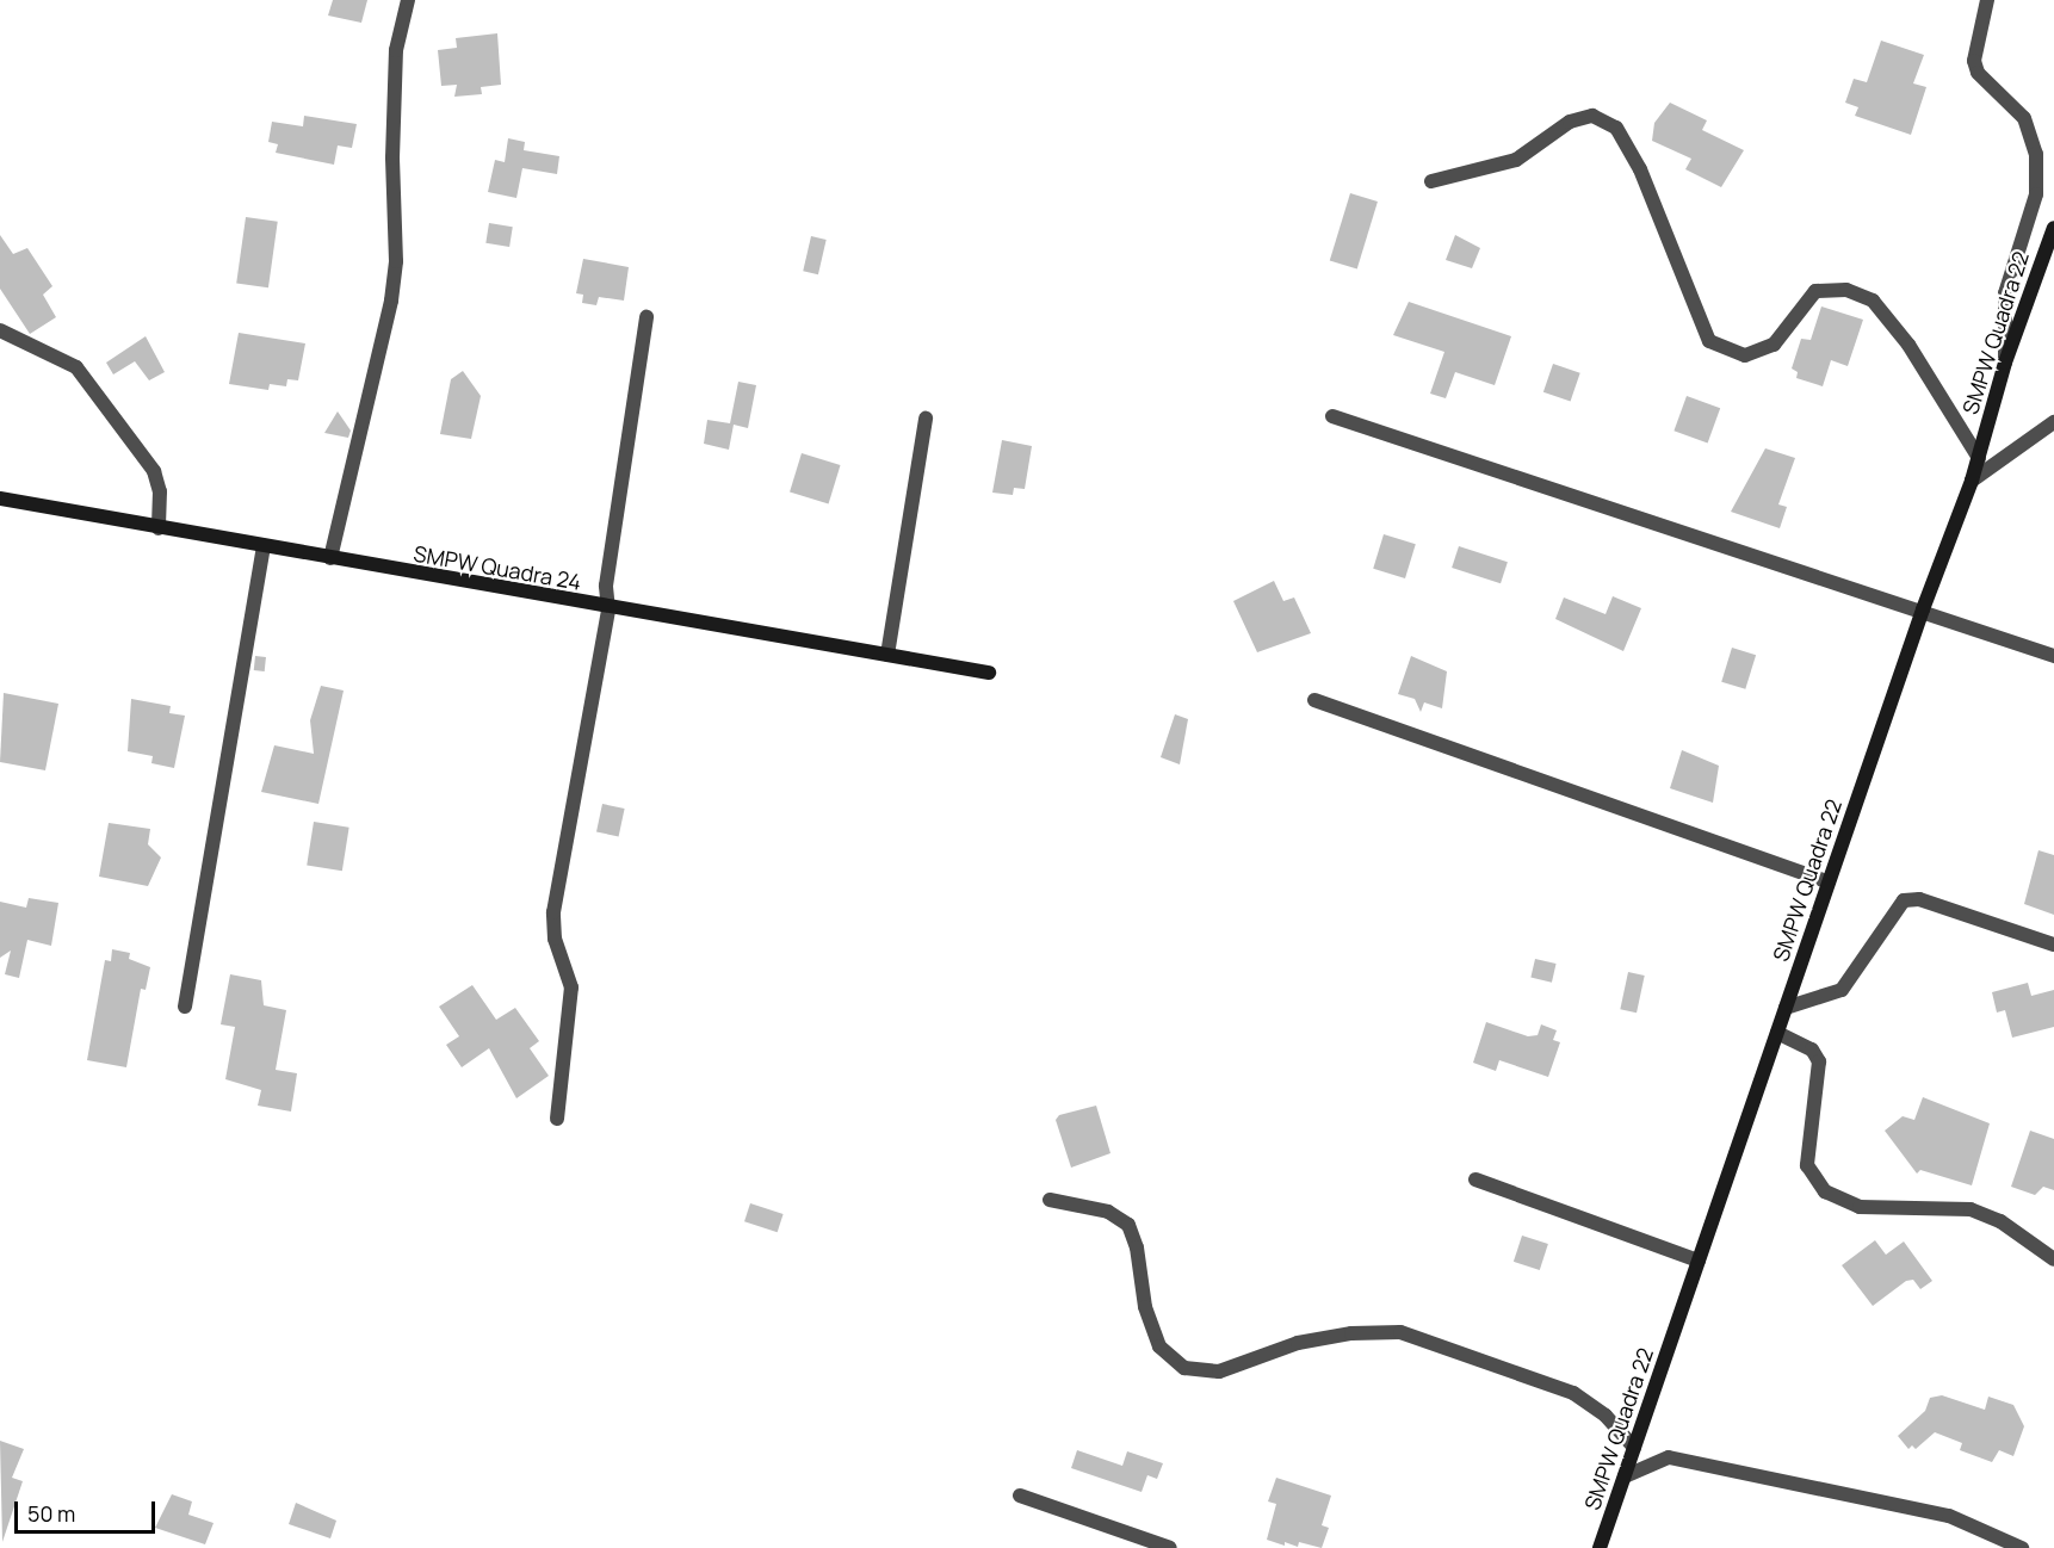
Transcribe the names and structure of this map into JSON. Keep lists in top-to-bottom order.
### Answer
{
  "streets": {
    "street": ["SMPW Quadra 22", "SMPW Quadra 24"]
  },
  "scale_bar": "50 m"
}
